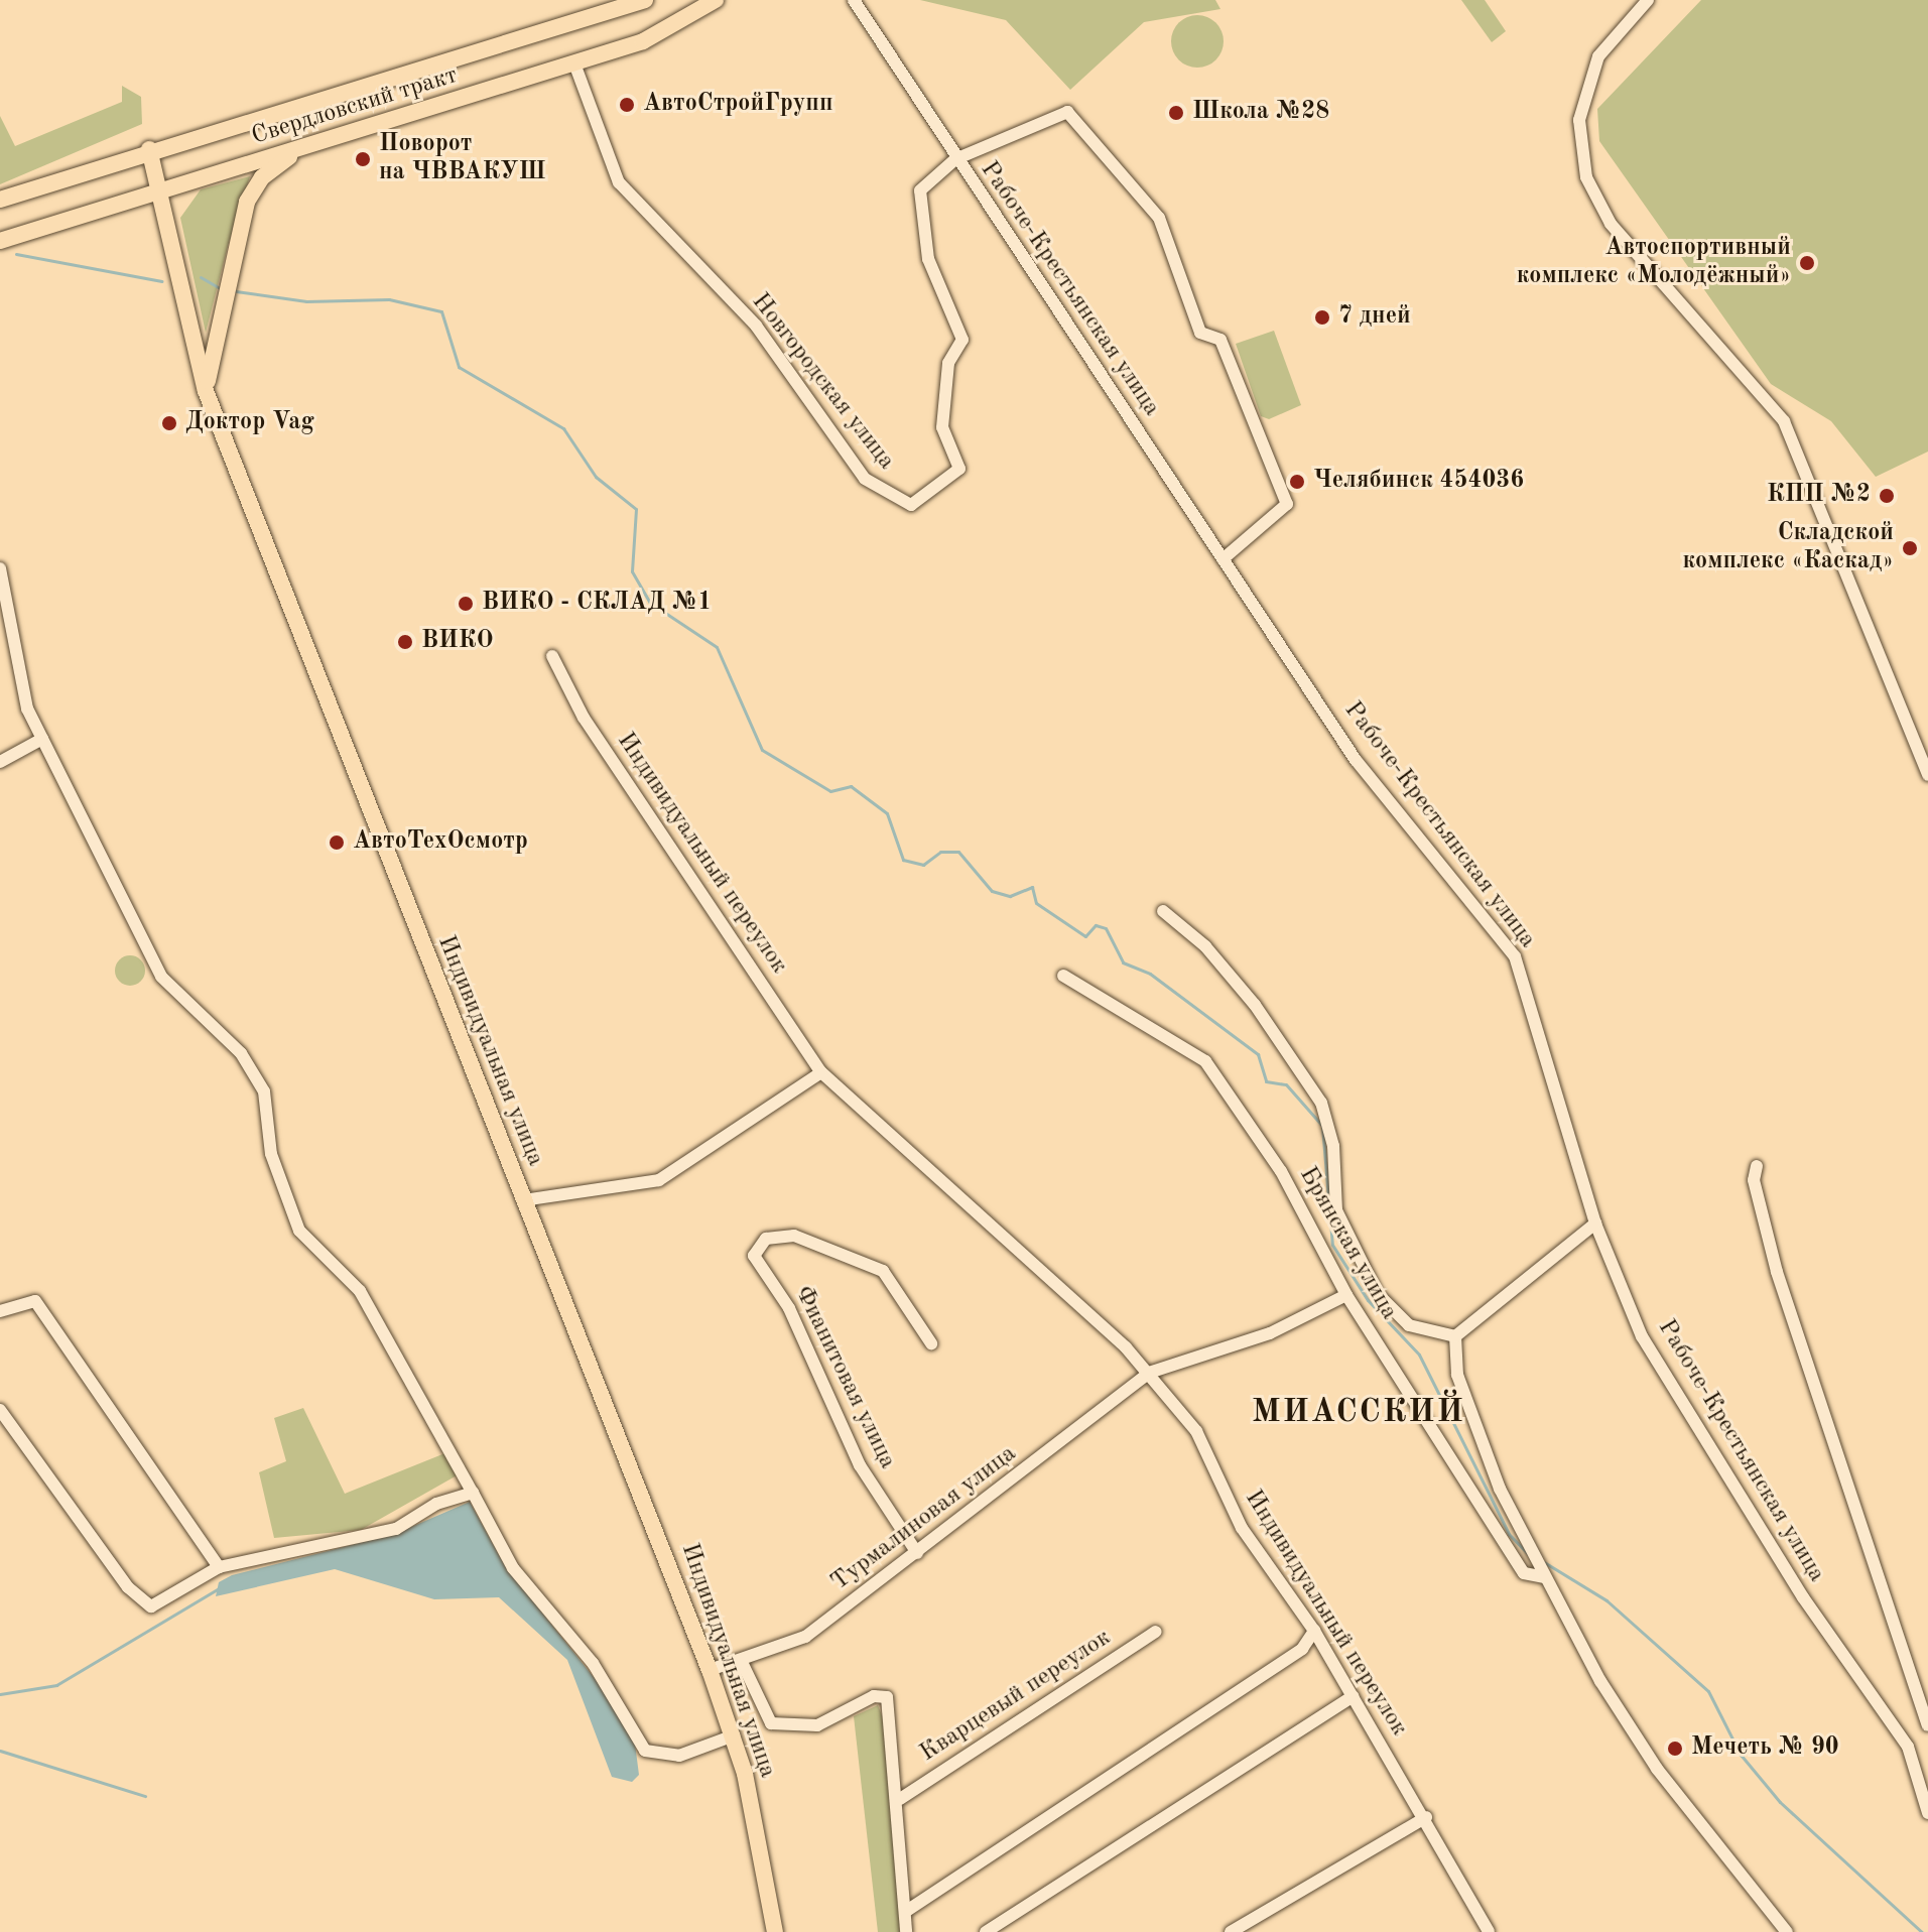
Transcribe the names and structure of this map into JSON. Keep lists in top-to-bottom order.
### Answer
{
  "streets": {
    "main road": ["Свердловский тракт", "Индивидуальная улица"],
    "street": [
      "Рабоче-Крестьянская улица",
      "Новгородская улица",
      "Индивидуальный переулок",
      "Брянская улица",
      "Фианитовая улица",
      "Турмалиновая улица",
      "Кварцевый переулок"
    ]
  },
  "crossings": [
    ["Свердловский тракт", "Новгородская улица"],
    ["Свердловский тракт", "Индивидуальная улица"],
    ["Рабоче-Крестьянская улица", "Новгородская улица"],
    ["Индивидуальный переулок", "Турмалиновая улица"],
    ["Индивидуальная улица", "Турмалиновая улица"],
    ["Брянская улица", "Турмалиновая улица"],
    ["Фианитовая улица", "Турмалиновая улица"],
    ["Турмалиновая улица", "Кварцевый переулок"]
  ],
  "districts": ["МИАССКИЙ"],
  "places": [
    "АвтоСтройГрупп",
    "Школа №28",
    "Поворот на ЧВВАКУШ",
    "Автоспортивный комплекс «Молодёжный»",
    "7 дней",
    "Доктор Vag",
    "Челябинск 454036",
    "КПП №2",
    "Складской комплекс «Каскад»",
    "ВИКО - СКЛАД №1",
    "ВИКО",
    "АвтоТехОсмотр",
    "Мечеть № 90"
  ]
}
